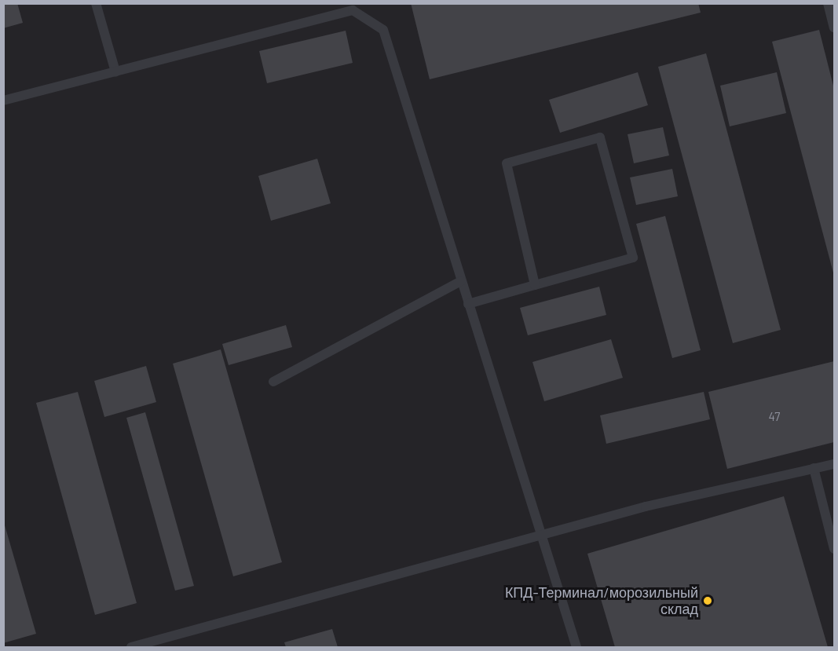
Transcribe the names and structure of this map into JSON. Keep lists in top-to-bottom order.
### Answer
{
  "places": ["КПД-Терминал/морозильный склад"],
  "house_numbers": ["47"]
}
